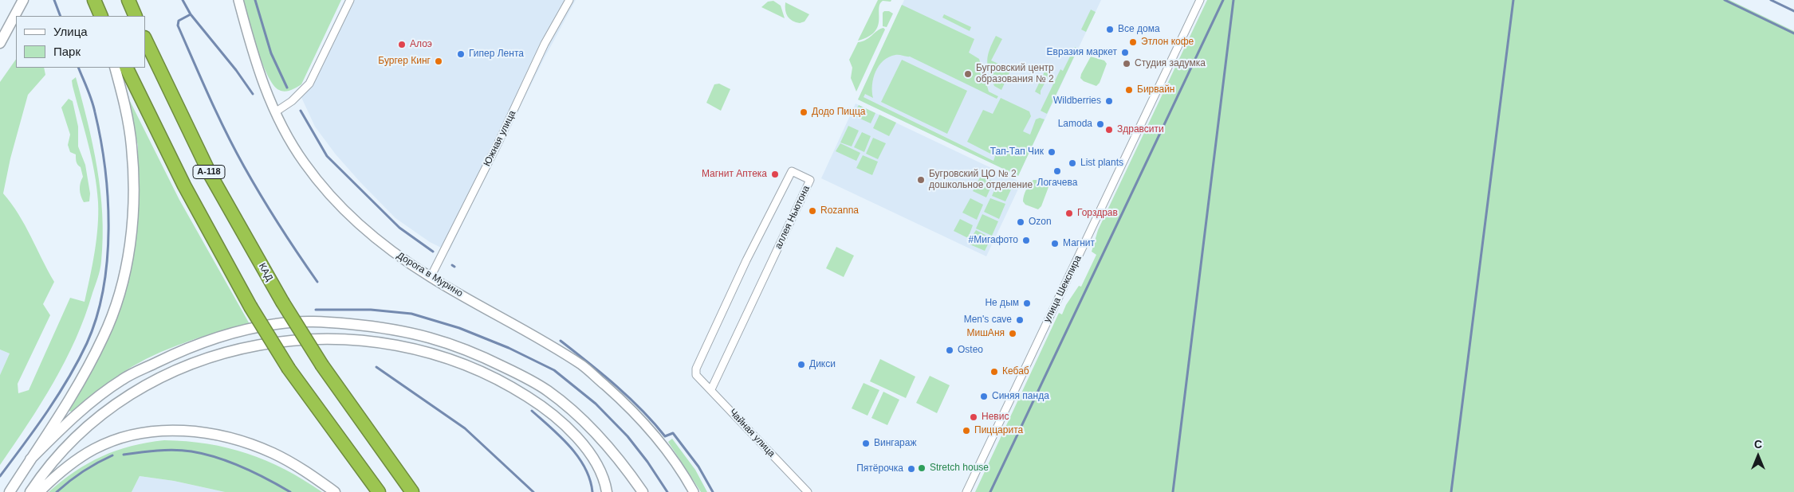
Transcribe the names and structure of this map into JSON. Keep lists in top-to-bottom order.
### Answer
{
  "streets": {
    "highway": ["А-118", "КАД"],
    "street": [
      "Южная улица",
      "аллея Ньютона",
      "Дорога в Мурино",
      "улица Шекспира",
      "Чайная улица"
    ]
  },
  "crossings": [
    ["Южная улица", "Дорога в Мурино"],
    ["аллея Ньютона", "Чайная улица"]
  ],
  "places": [
    "Все дома",
    "Этлон кофе",
    "Алоэ",
    "Евразия маркет",
    "Гипер Лента",
    "Бургер Кинг",
    "Студия задумка",
    "Бугровский центр образования № 2",
    "Бирвайн",
    "Wildberries",
    "Додо Пицца",
    "Lamoda",
    "Здравсити",
    "Тап-Тап Чик",
    "List plants",
    "Логачева",
    "Магнит Аптека",
    "Бугровский ЦО № 2 дошкольное отделение",
    "Rozanna",
    "Горздрав",
    "Ozon",
    "#Мигафото",
    "Магнит",
    "Не дым",
    "Men's cave",
    "МишАня",
    "Osteo",
    "Дикси",
    "Кебаб",
    "Синяя панда",
    "Невис",
    "Пиццарита",
    "Вингараж",
    "Stretch house",
    "Пятёрочка"
  ],
  "legend": ["Улица", "Парк"],
  "north": "top"
}
